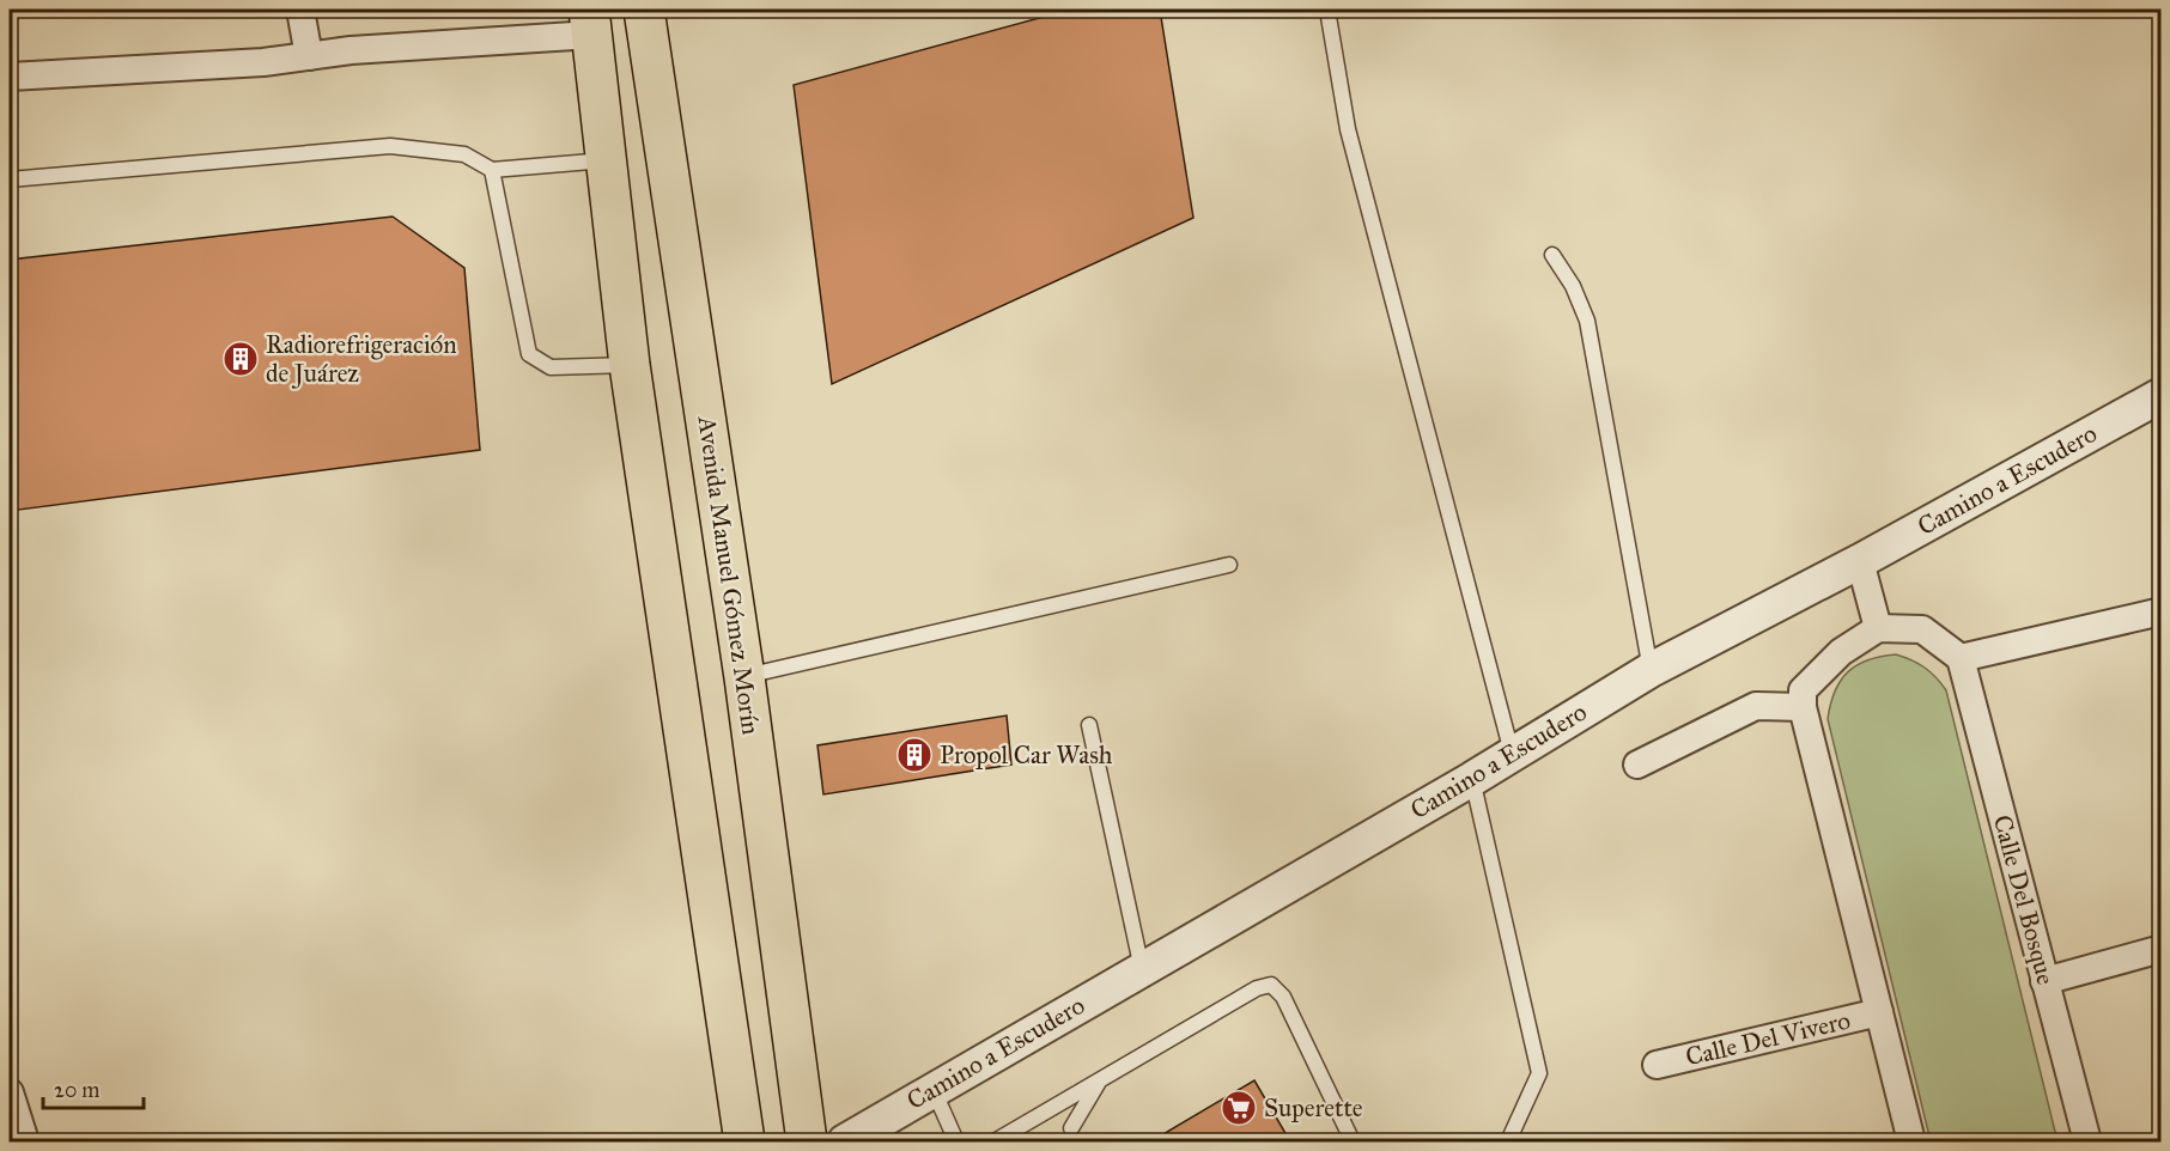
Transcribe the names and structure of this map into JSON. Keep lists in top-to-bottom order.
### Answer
{
  "streets": {
    "main road": ["Avenida Manuel Gómez Morín"],
    "street": ["Camino a Escudero", "Calle Del Bosque", "Calle Del Vivero"]
  },
  "places": {
    "building": ["Radiorefrigeración de Juárez", "Propol Car Wash"],
    "supermarket": ["Superette"]
  },
  "scale_bar": "20 m"
}
